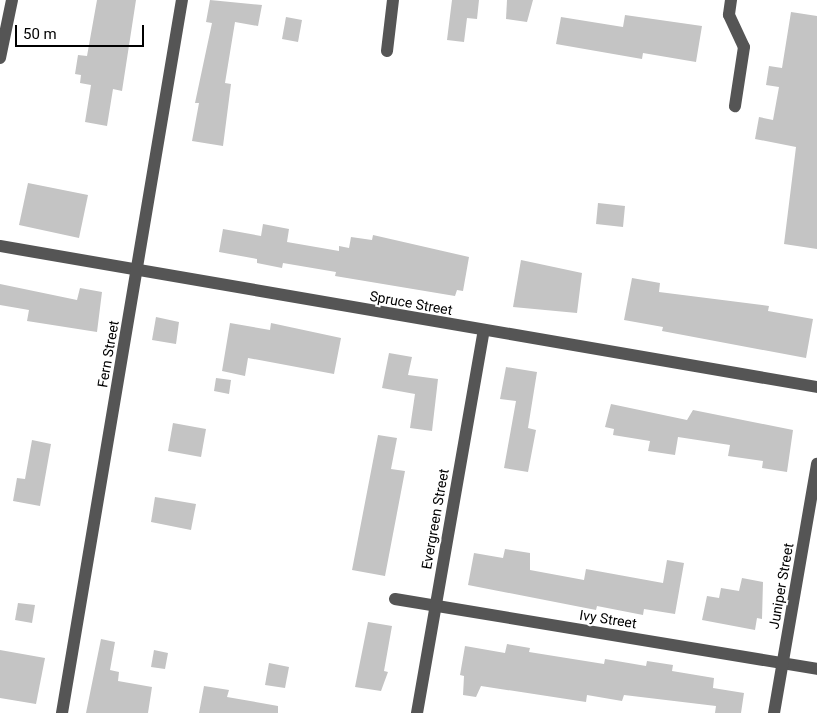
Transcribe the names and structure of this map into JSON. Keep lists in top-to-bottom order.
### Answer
{
  "streets": {
    "street": [
      "Spruce Street",
      "Fern Street",
      "Evergreen Street",
      "Juniper Street",
      "Ivy Street"
    ]
  },
  "crossings": [
    ["Spruce Street", "Fern Street"],
    ["Spruce Street", "Evergreen Street"],
    ["Evergreen Street", "Ivy Street"],
    ["Juniper Street", "Ivy Street"]
  ],
  "scale_bar": "50 m"
}
